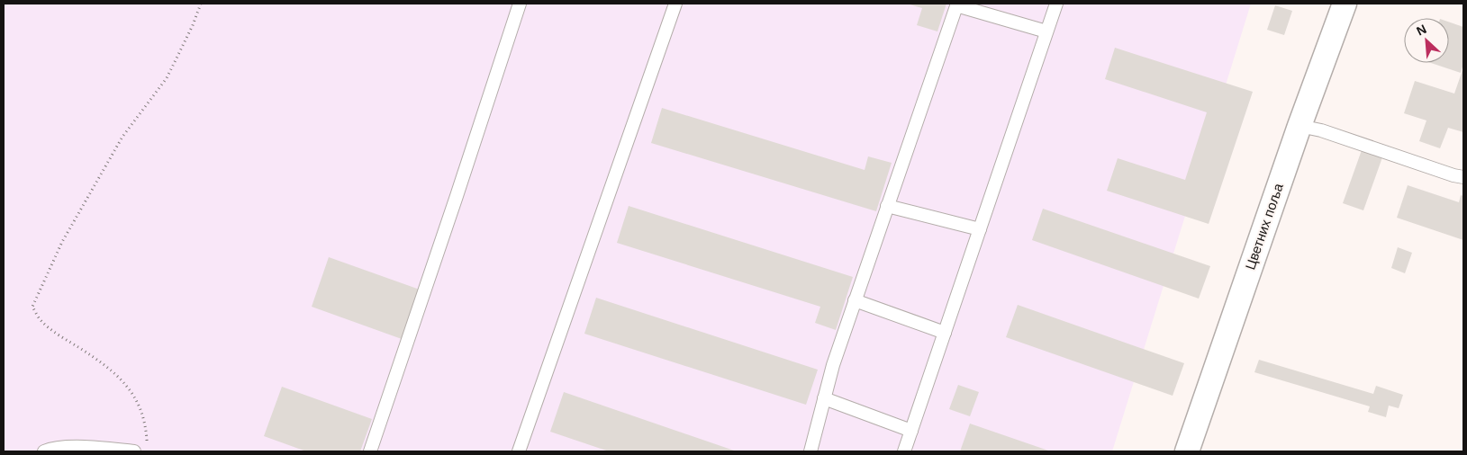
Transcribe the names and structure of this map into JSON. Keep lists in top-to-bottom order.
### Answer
{
  "streets": {
    "street": ["Цветних поља"]
  },
  "north": "top left"
}
